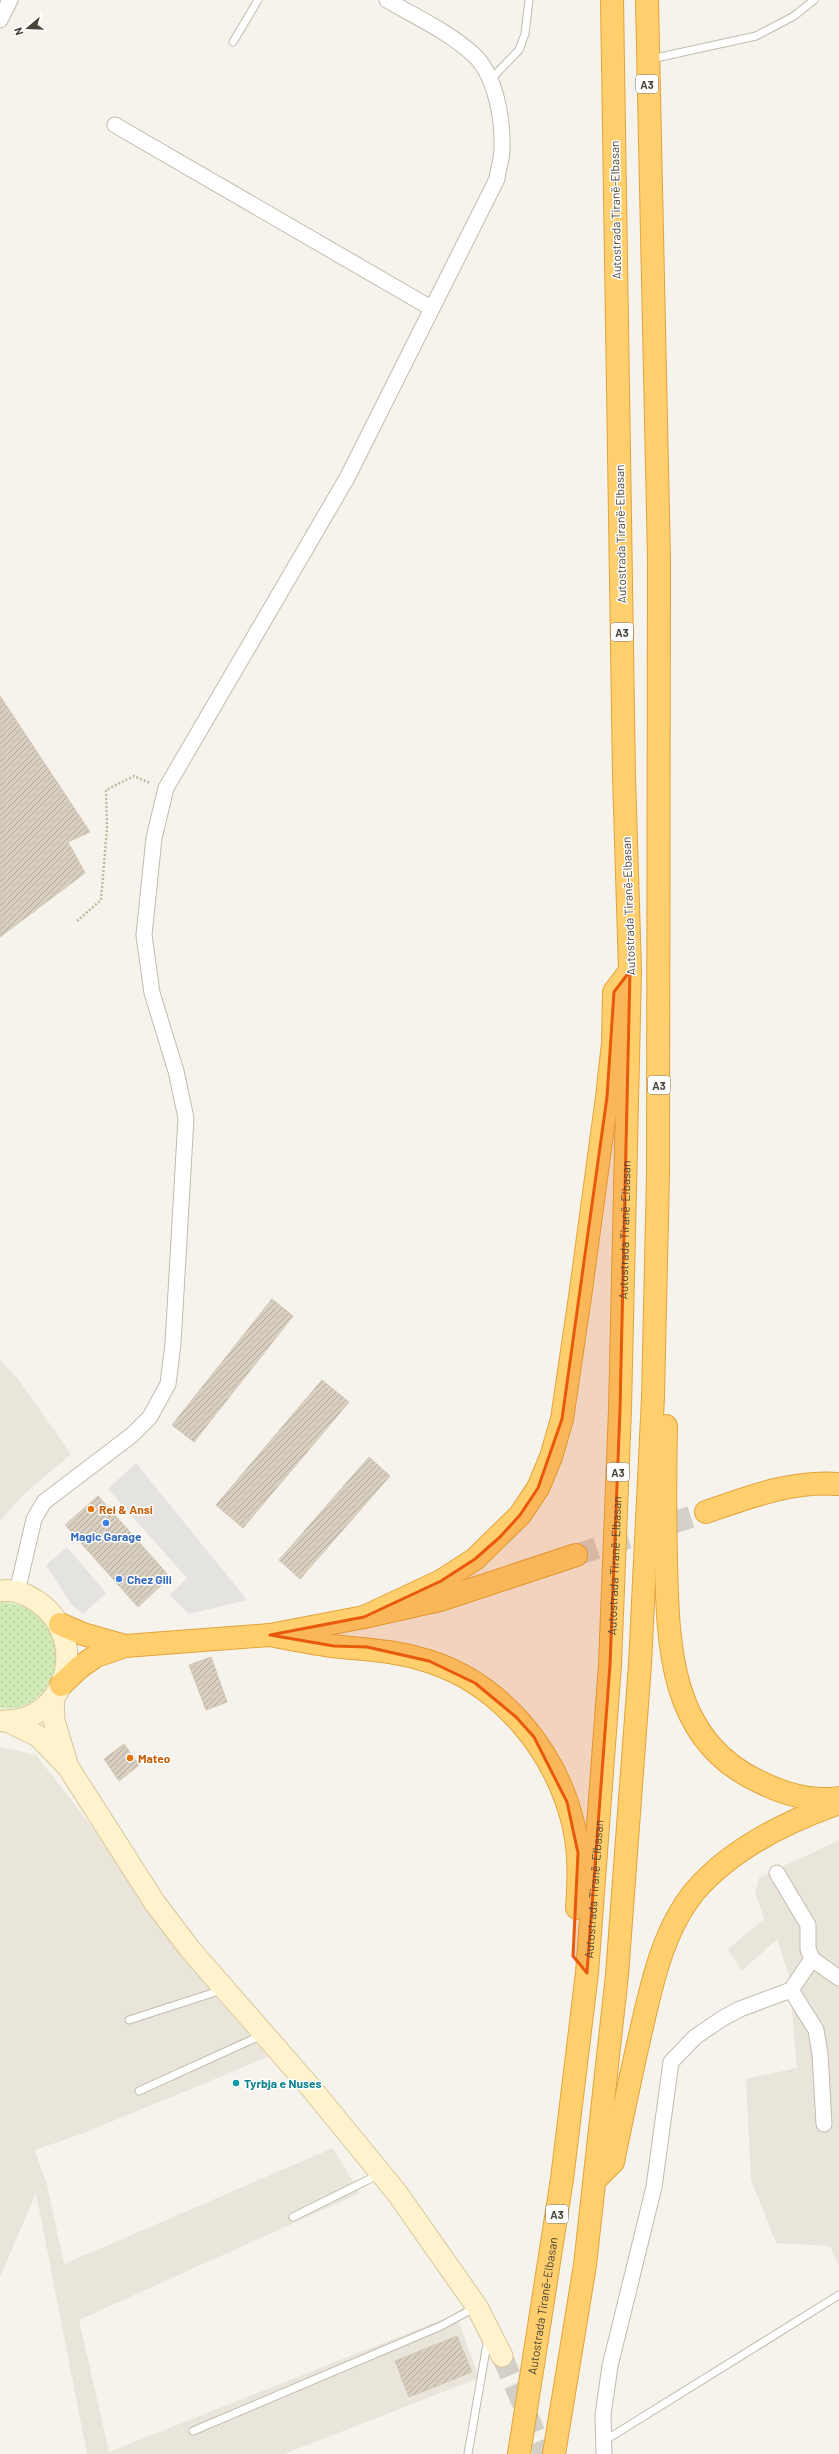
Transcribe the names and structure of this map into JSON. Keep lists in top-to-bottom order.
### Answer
{
  "streets": {
    "highway": ["A3", "Autostrada Tiranë-Elbasan"]
  },
  "places": [
    "Rei & Ansi",
    "Magic Garage",
    "Chez Gili",
    "Mateo",
    "Tyrbja e Nuses"
  ],
  "north": "left"
}
